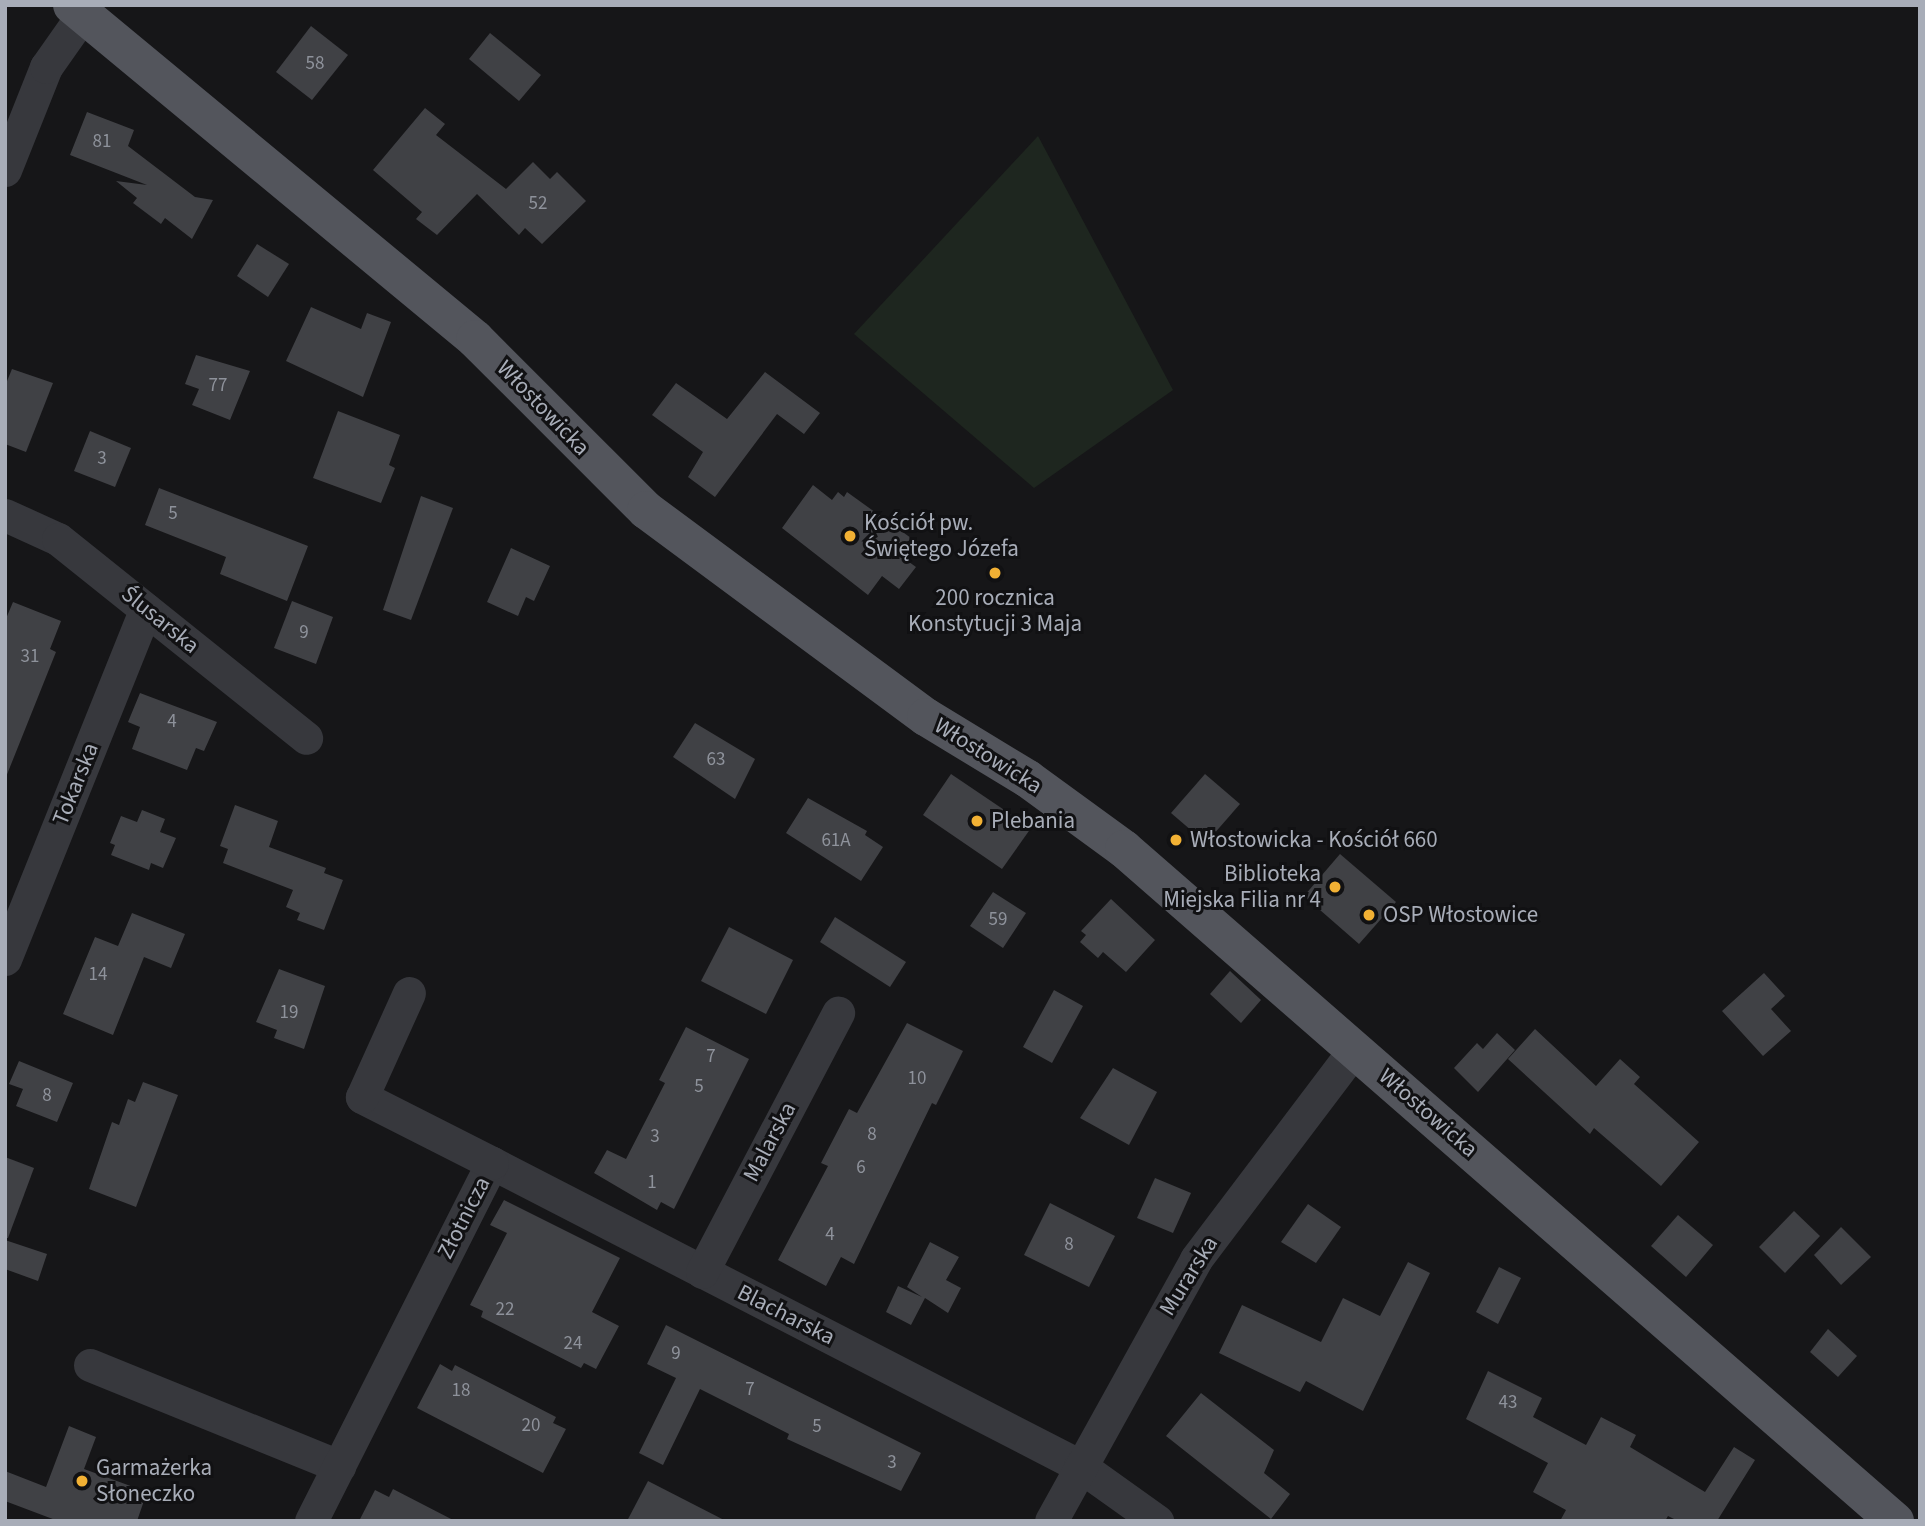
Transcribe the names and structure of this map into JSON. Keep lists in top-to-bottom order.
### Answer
{
  "streets": {
    "main road": ["Włostowicka"],
    "street": [
      "Ślusarska",
      "Tokarska",
      "Malarska",
      "Złotnicza",
      "Murarska",
      "Blacharska"
    ]
  },
  "crossings": [
    ["Włostowicka", "Murarska"],
    ["Ślusarska", "Tokarska"],
    ["Malarska", "Blacharska"],
    ["Złotnicza", "Blacharska"],
    ["Murarska", "Blacharska"]
  ],
  "places": [
    "Kościół pw. Świętego Józefa",
    "200 rocznica Konstytucji 3 Maja",
    "Plebania",
    "Włostowicka - Kościół 660",
    "Biblioteka Miejska Filia nr 4",
    "OSP Włostowice",
    "Garmażerka Słoneczko"
  ],
  "house_numbers": [
    "58",
    "81",
    "52",
    "77",
    "3",
    "5",
    "9",
    "31",
    "4",
    "63",
    "61A",
    "59",
    "14",
    "19",
    "7",
    "10",
    "5",
    "8",
    "8",
    "3",
    "6",
    "1",
    "4",
    "8",
    "22",
    "24",
    "9",
    "7",
    "18",
    "43",
    "20",
    "5",
    "3"
  ]
}
